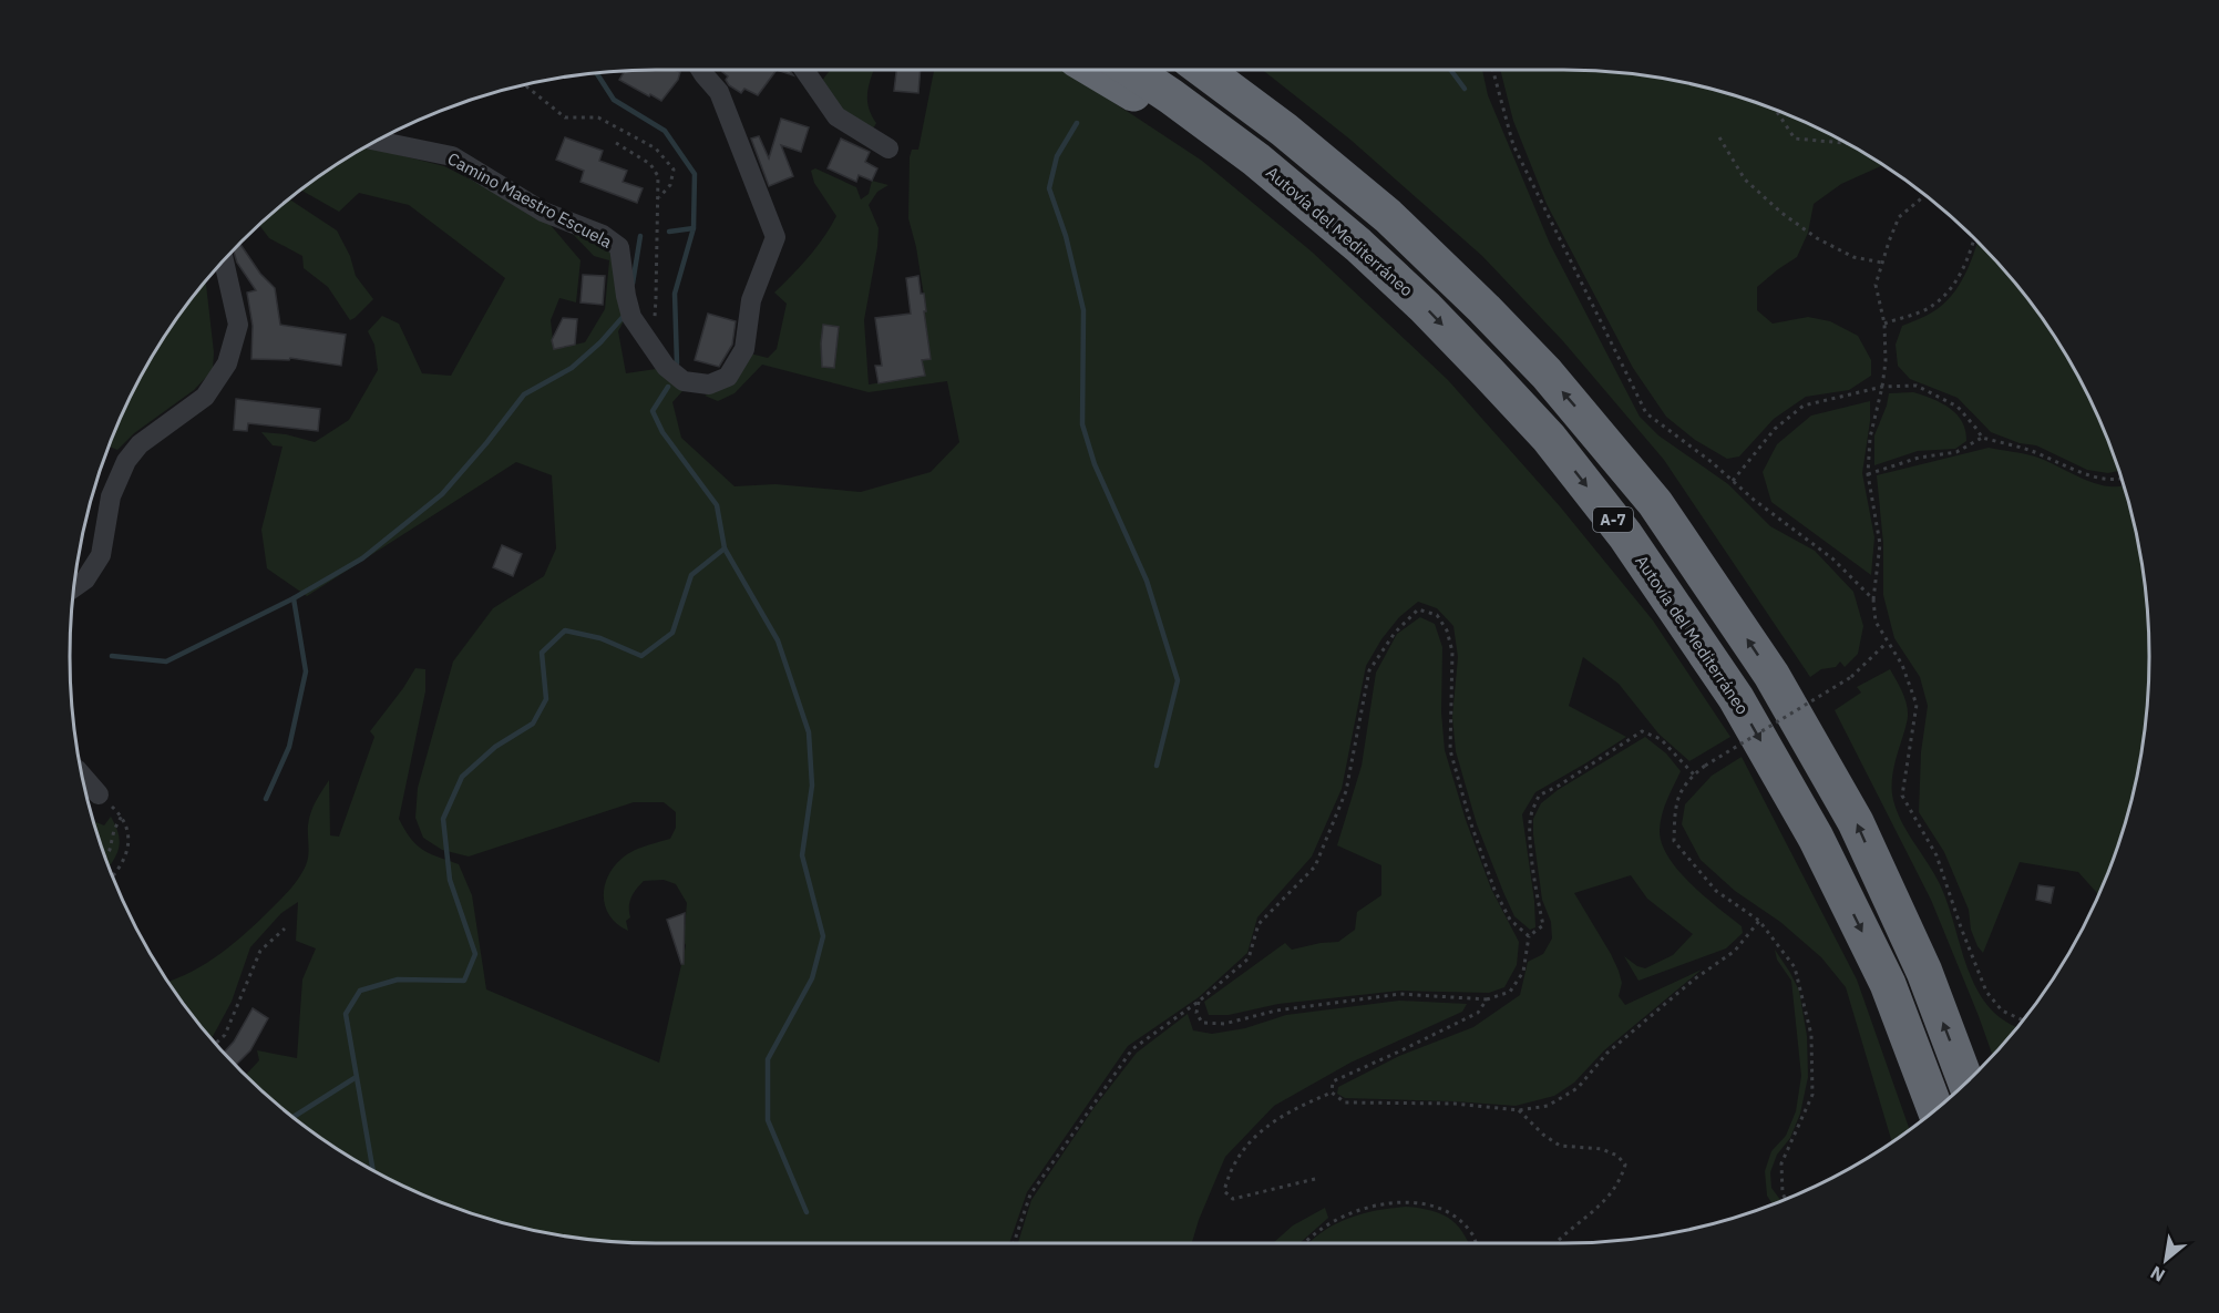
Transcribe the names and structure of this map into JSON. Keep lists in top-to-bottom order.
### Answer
{
  "streets": {
    "highway": ["Autovía del Mediterráneo", "A-7"],
    "street": ["Camino Maestro Escuela"]
  },
  "north": "bottom left"
}
